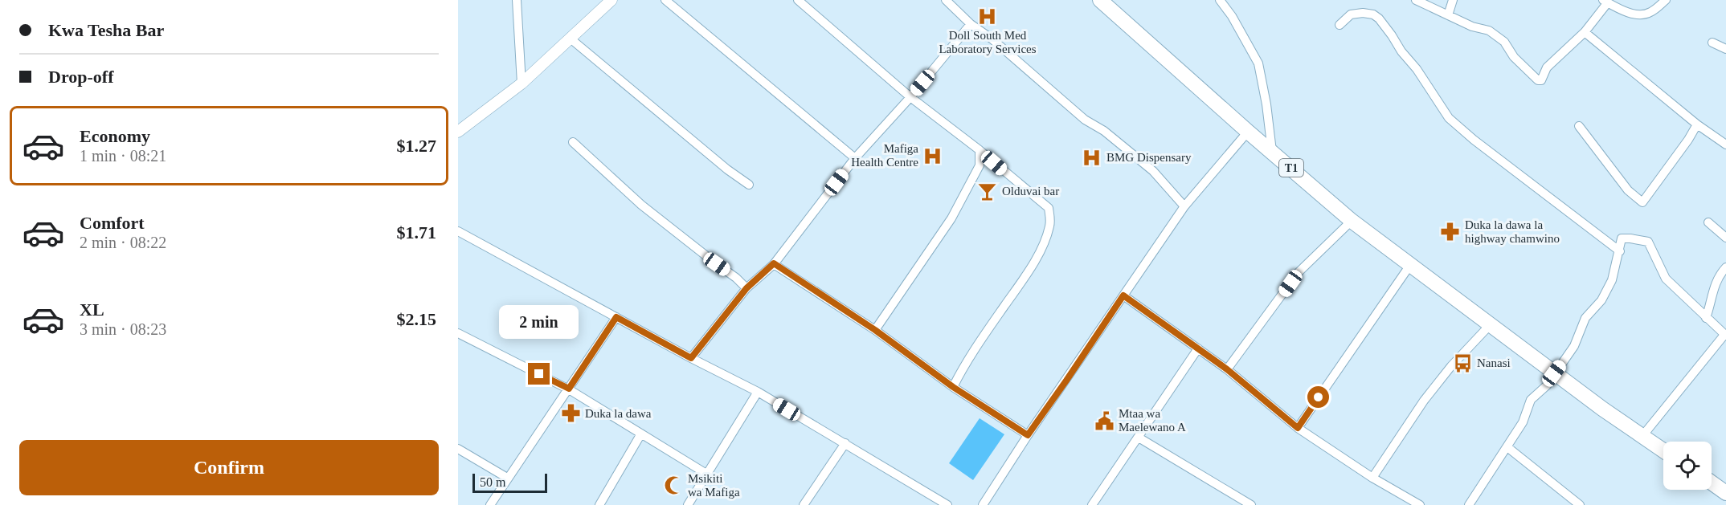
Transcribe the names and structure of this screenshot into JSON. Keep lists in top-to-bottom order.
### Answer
{
  "streets": {
    "highway": ["T1"]
  },
  "places": {
    "hospital": ["Doll South Med Laboratory Services", "Mafiga Health Centre", "BMG Dispensary"],
    "bar": ["Olduvai bar"],
    "pharmacy": ["Duka la dawa la highway chamwino", "Duka la dawa"],
    "bus stop": ["Nanasi"],
    "public building": ["Mtaa wa Maelewano A"],
    "mosque": ["Msikiti wa Mafiga"]
  },
  "scale_bar": "50 m",
  "page": {
    "banner": ["Kwa Tesha Bar", "Drop-off"],
    "list": [
      {
        "name": "Economy",
        "note": "1 min · 08:21",
        "value": "$1.27"
      },
      {
        "name": "Comfort",
        "note": "2 min · 08:22",
        "value": "$1.71"
      },
      {
        "name": "XL",
        "note": "3 min · 08:23",
        "value": "$2.15"
      }
    ],
    "bubble": "2 min",
    "buttons": "Confirm",
    "scale": "50 m"
  }
}
